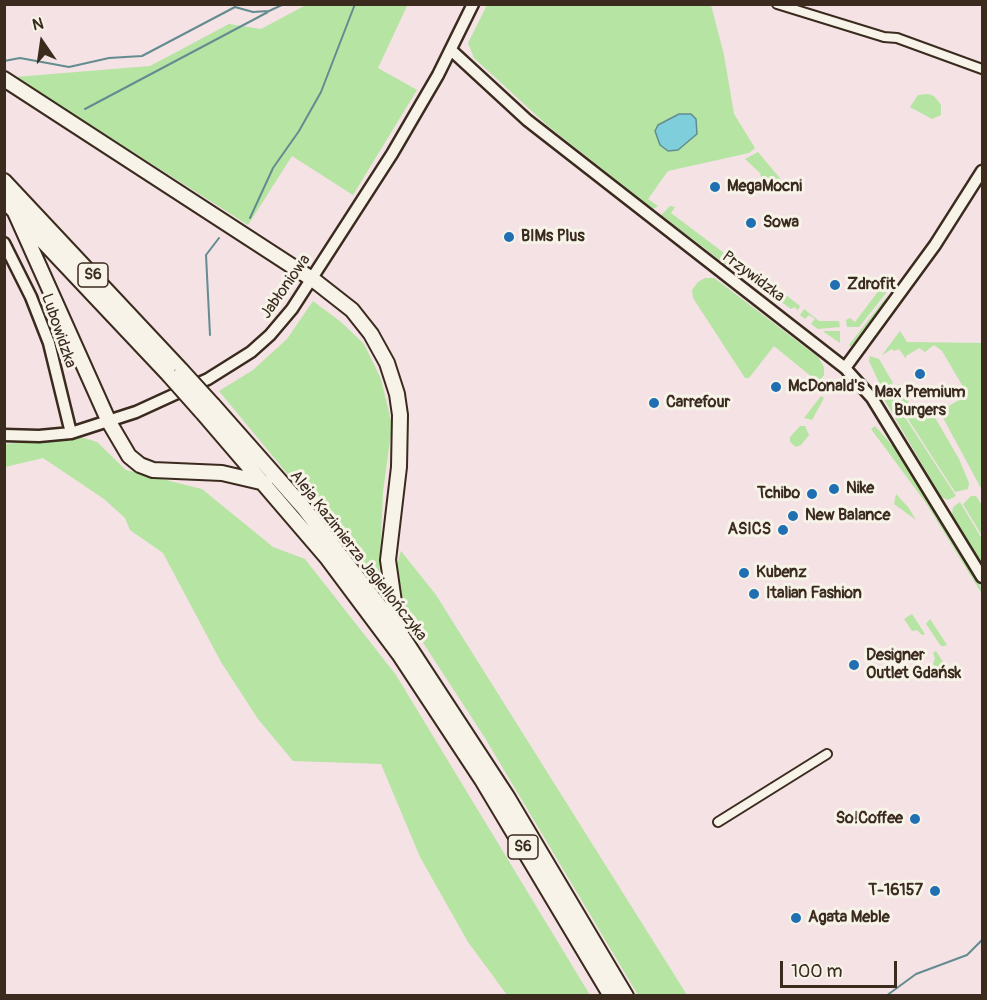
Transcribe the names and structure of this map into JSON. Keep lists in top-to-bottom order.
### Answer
{
  "streets": {
    "highway": ["S6", "Aleja Kazimierza Jagiellończyka"],
    "street": ["Przywidzka", "Jabłoniowa", "Lubowidzka"]
  },
  "crossings": [
    ["Przywidzka", "Jabłoniowa"],
    ["Jabłoniowa", "Lubowidzka"]
  ],
  "places": [
    "MegaMocni",
    "Sowa",
    "BIMs Plus",
    "Zdrofit",
    "Max Premium Burgers",
    "McDonald's",
    "Carrefour",
    "Nike",
    "Tchibo",
    "New Balance",
    "ASICS",
    "Kubenz",
    "Italian Fashion",
    "Designer Outlet Gdańsk",
    "So!Coffee",
    "T-16157",
    "Agata Meble"
  ],
  "scale_bar": "100 m",
  "north": "top"
}
